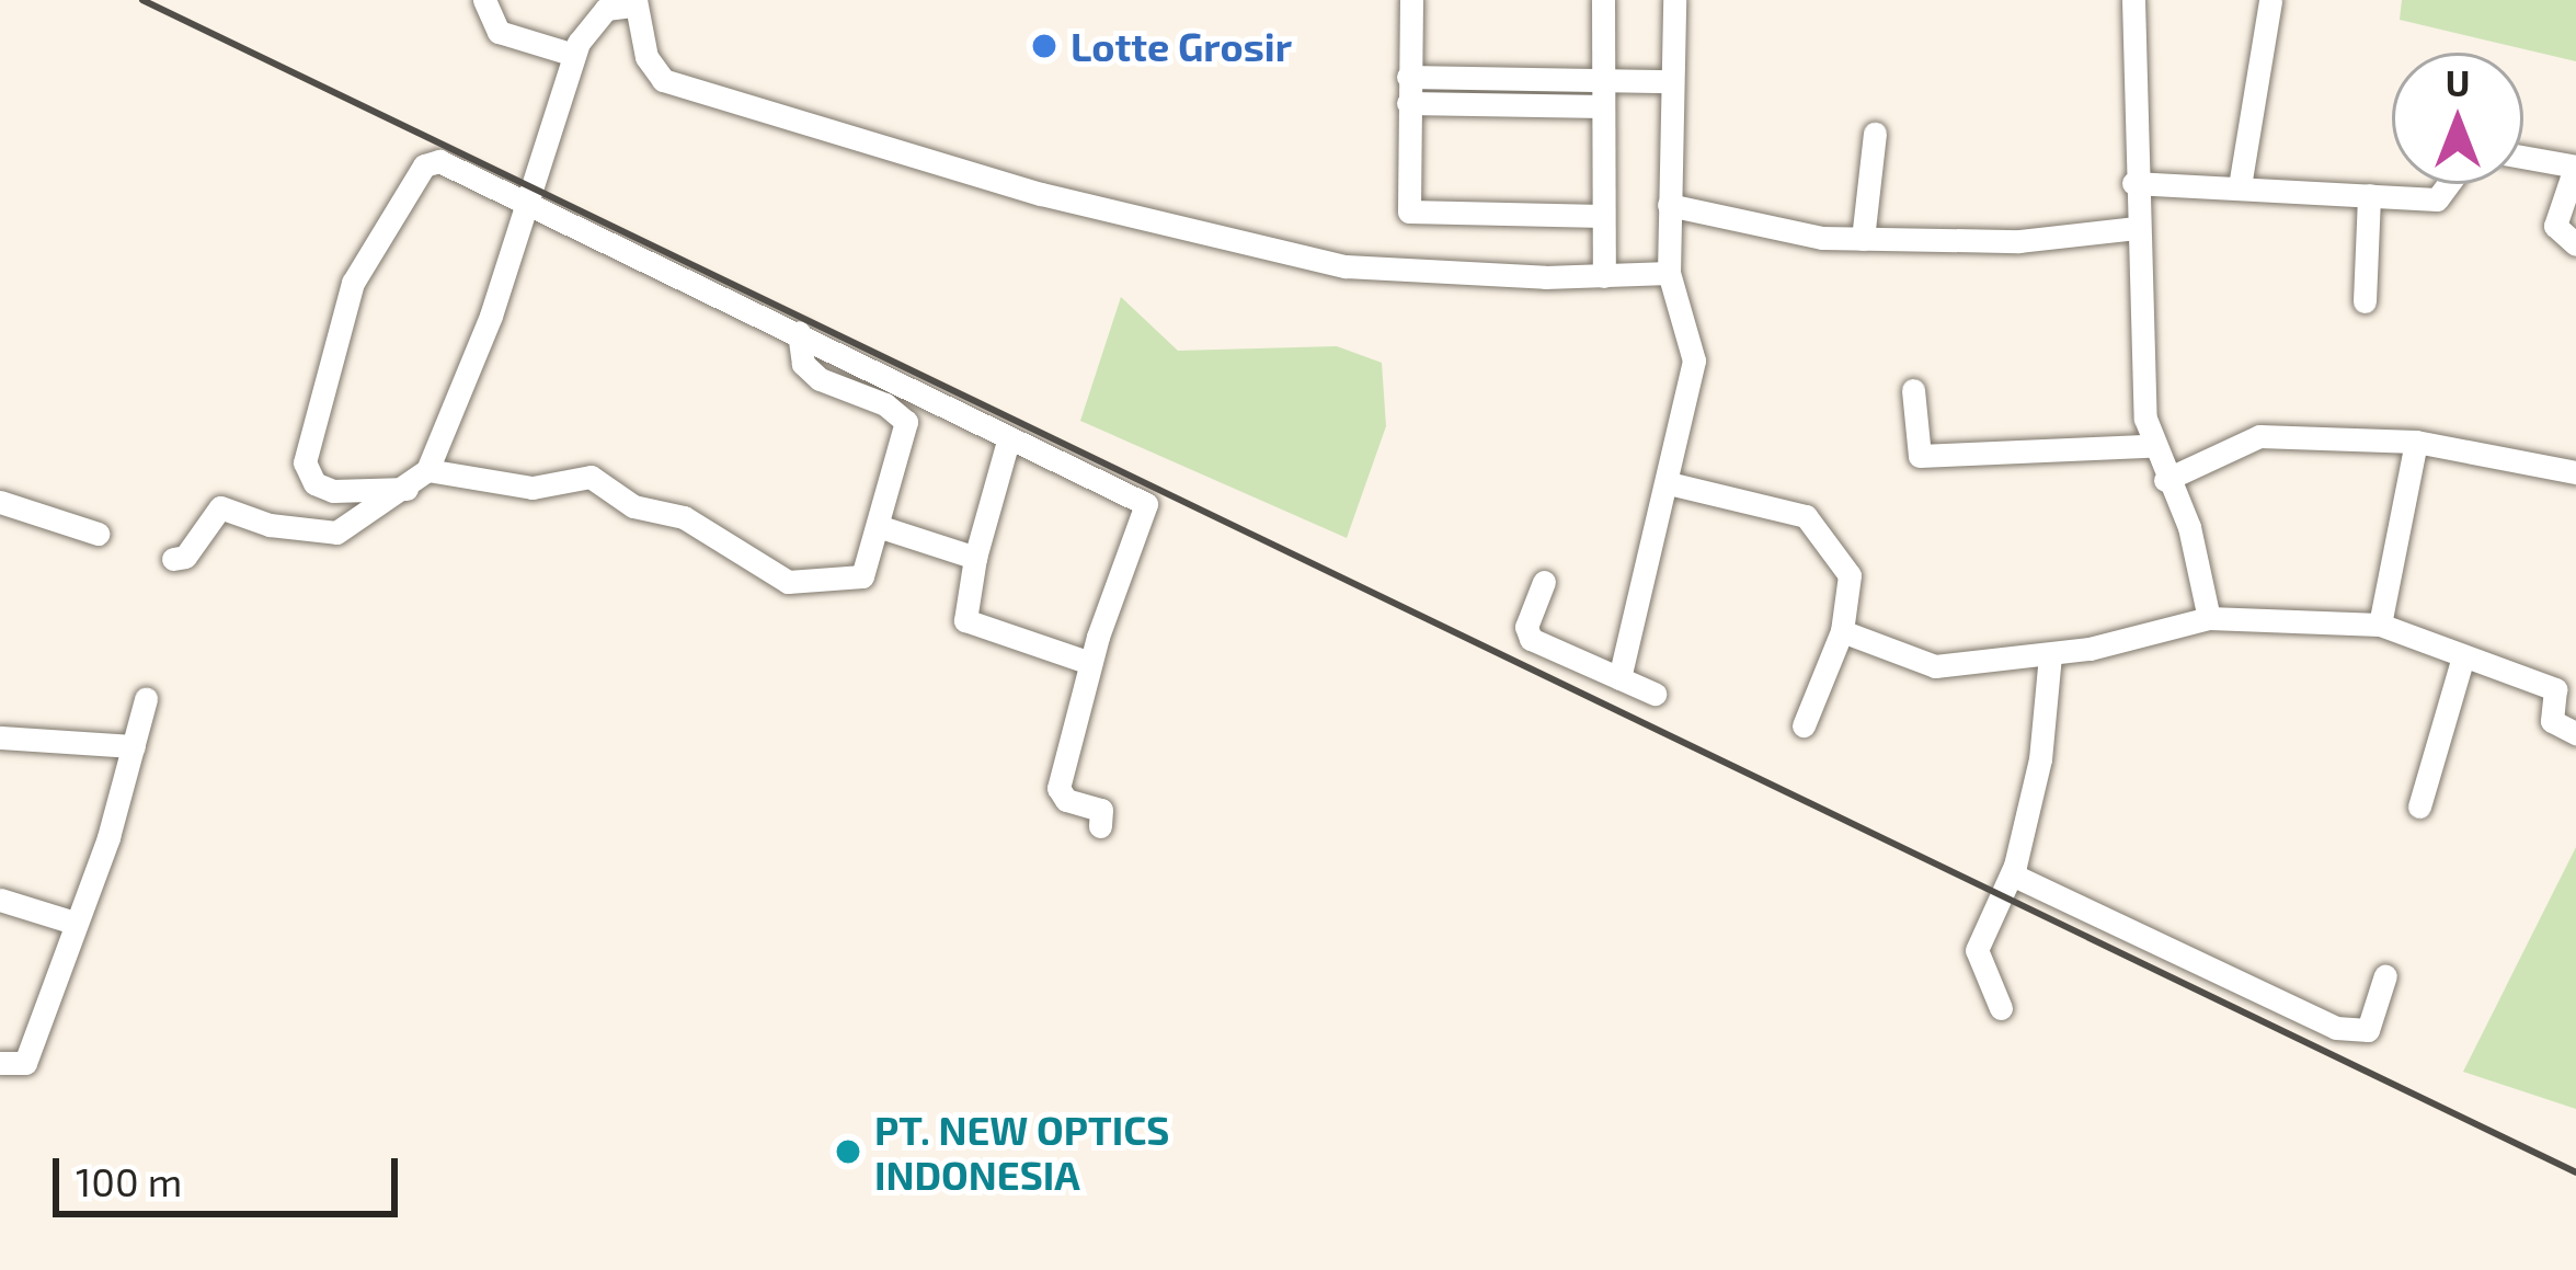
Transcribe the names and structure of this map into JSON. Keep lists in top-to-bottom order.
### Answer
{
  "places": ["Lotte Grosir", "PT. NEW OPTICS INDONESIA"],
  "scale_bar": "100 m",
  "north": "top"
}
